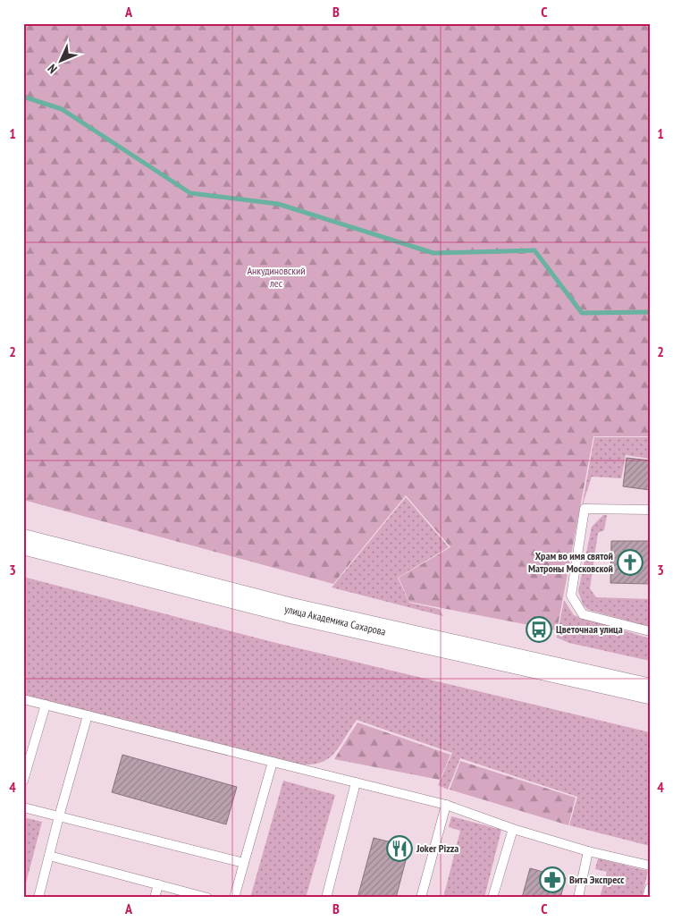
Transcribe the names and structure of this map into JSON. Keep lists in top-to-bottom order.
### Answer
{
  "streets": {
    "main road": ["улица Академика Сахарова"]
  },
  "parks": ["Анкудиновский лес"],
  "places": {
    "church": ["Храм во имя святой Матроны Московской"],
    "bus stop": ["Цветочная улица"],
    "restaurant": ["Joker Pizza"],
    "pharmacy": ["Вита Экспресс"]
  },
  "north": "bottom left",
  "grid": {
    "columns": ["A", "B", "C"],
    "rows": [
      "1",
      "2",
      "3",
      "4"
    ]
  }
}
